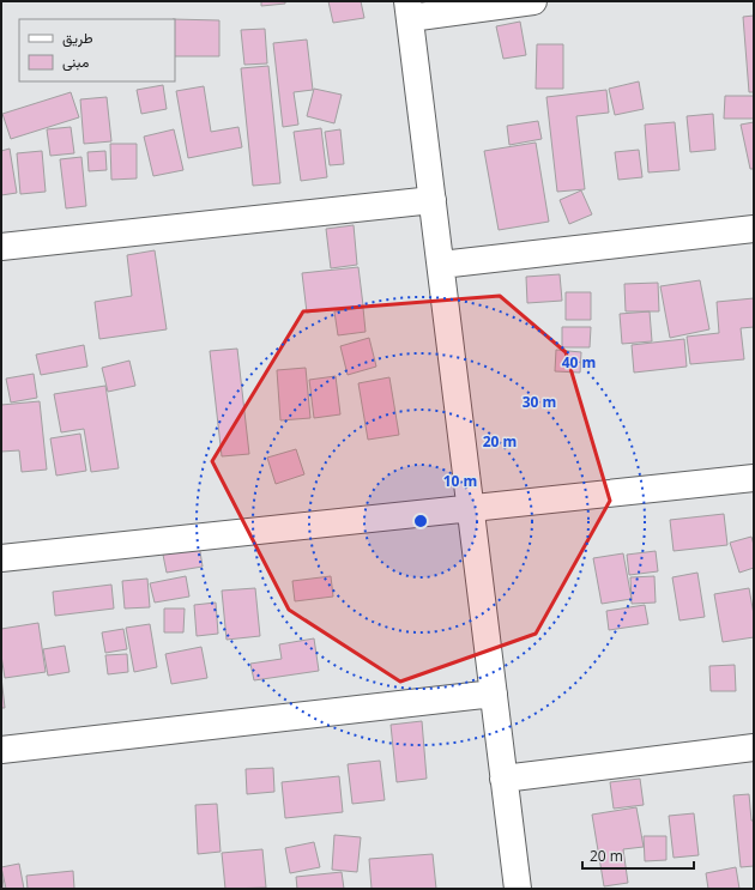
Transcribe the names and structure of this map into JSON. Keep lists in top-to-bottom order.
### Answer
{
  "legend": ["طريق", "مبنى"],
  "scale_bar": "20 m",
  "rings": [
    "40 m",
    "30 m",
    "20 m",
    "10 m"
  ]
}
